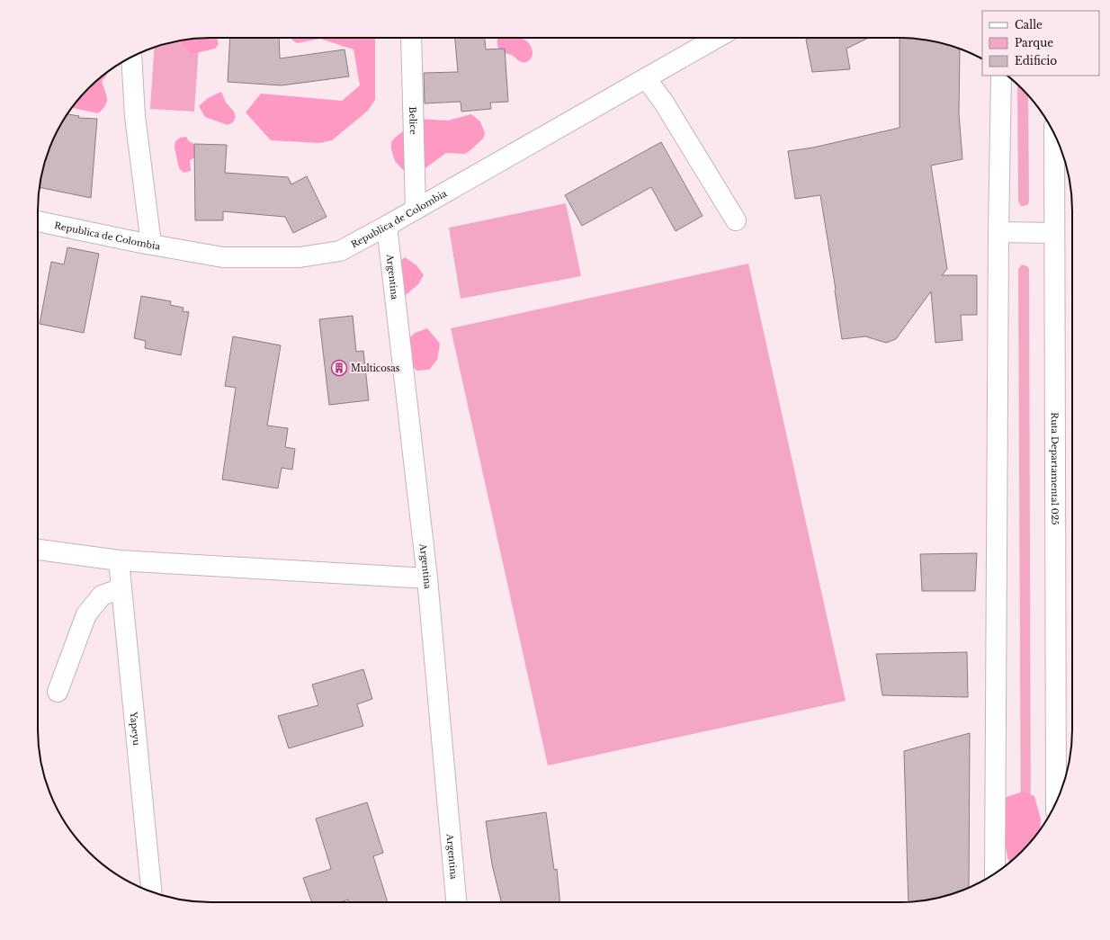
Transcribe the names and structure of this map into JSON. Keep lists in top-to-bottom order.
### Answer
{
  "streets": {
    "main road": [
      "Belice",
      "Republica de Colombia",
      "Argentina",
      "Ruta Departamental 025",
      "Yapeyu"
    ]
  },
  "crossings": [
    ["Belice", "Republica de Colombia"],
    ["Republica de Colombia", "Argentina"]
  ],
  "places": {
    "building": ["Multicosas"]
  },
  "legend": ["Calle", "Parque", "Edificio"]
}
